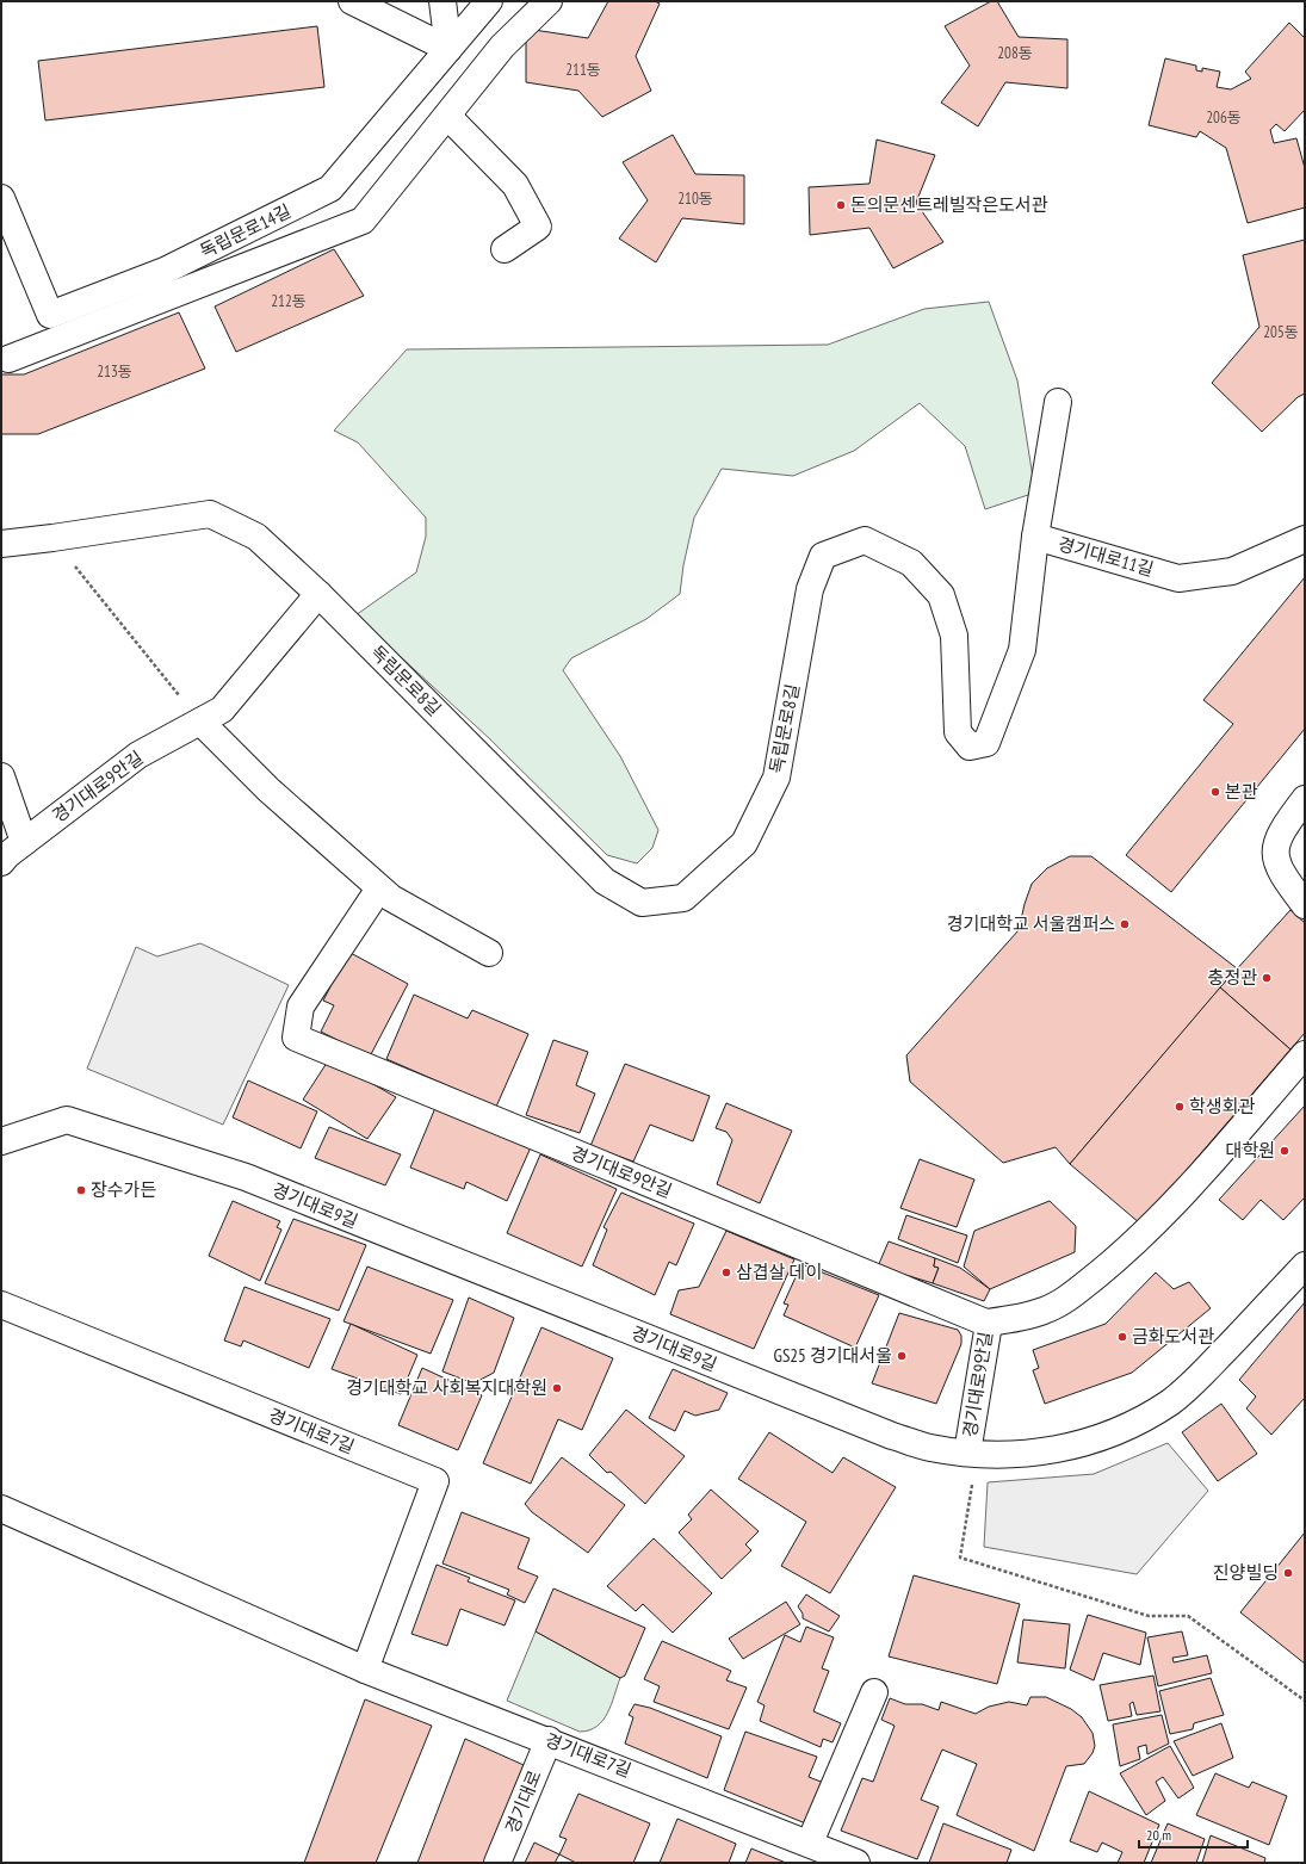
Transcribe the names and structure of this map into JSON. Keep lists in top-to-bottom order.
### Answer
{
  "streets": {
    "street": [
      "독립문로14길",
      "경기대로11길",
      "독립문로8길",
      "경기대로9안길",
      "경기대로9길",
      "경기대로7길",
      "경기대로"
    ]
  },
  "crossings": [
    ["경기대로11길", "독립문로8길"],
    ["독립문로8길", "경기대로9안길"],
    ["경기대로9안길", "경기대로9길"],
    ["경기대로7길", "경기대로"]
  ],
  "places": [
    "돈의문센트레빌작은도서관",
    "본관",
    "경기대학교 서울캠퍼스",
    "충정관",
    "학생회관",
    "대학원",
    "장수가든",
    "삼겹살 데이",
    "금화도서관",
    "GS25 경기대서울",
    "경기대학교 사회복지대학원",
    "진양빌딩"
  ],
  "house_numbers": [
    "208동",
    "211동",
    "206동",
    "210동",
    "212동",
    "205동",
    "213동"
  ],
  "scale_bar": "20 m"
}
